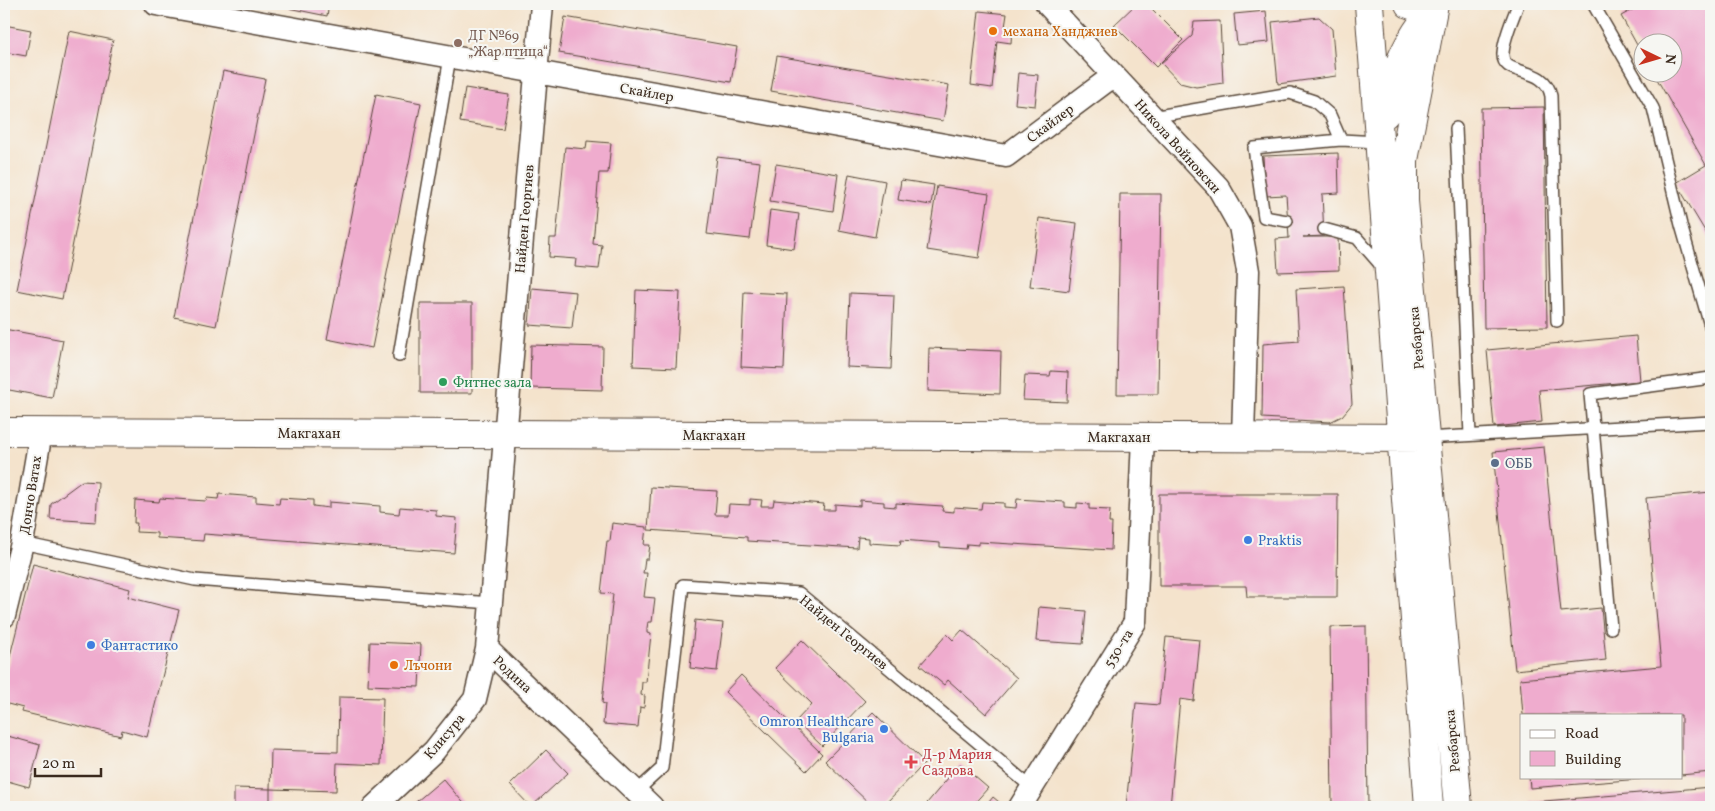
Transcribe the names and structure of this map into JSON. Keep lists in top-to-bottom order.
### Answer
{
  "streets": {
    "street": [
      "Скайлер",
      "Никола Войновски",
      "Найден Георгиев",
      "Резбарска",
      "Макгахан",
      "Дончо Ватах",
      "530-та",
      "Родина",
      "Клисура"
    ]
  },
  "crossings": [
    ["Скайлер", "Никола Войновски"],
    ["Скайлер", "Найден Георгиев"],
    ["Никола Войновски", "Макгахан"],
    ["Найден Георгиев", "Макгахан"],
    ["Найден Георгиев", "530-та"],
    ["Найден Георгиев", "Родина"],
    ["Резбарска", "Макгахан"],
    ["Макгахан", "Дончо Ватах"],
    ["Макгахан", "530-та"],
    ["Макгахан", "Родина"],
    ["Родина", "Клисура"]
  ],
  "places": {
    "other": [
      "механа Ханджиев",
      "ДГ №69 „Жар птица“",
      "Фитнес зала",
      "ОББ",
      "Praktis",
      "Фантастико",
      "Лъчони",
      "Omron Healthcare Bulgaria"
    ],
    "health": ["Д-р Мария Саздова"]
  },
  "legend": ["Road", "Building"],
  "scale_bar": "20 m",
  "north": "right"
}
